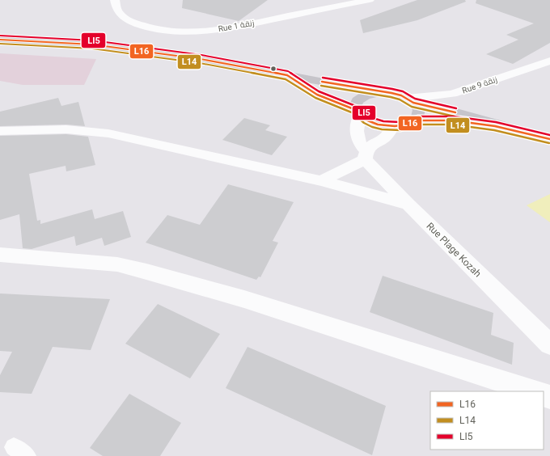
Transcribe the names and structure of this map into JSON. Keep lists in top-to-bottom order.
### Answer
{
  "streets": {
    "street": ["Rue 1 زنقة", "Rue 9 زنقة", "Rue Plage Kozah"]
  },
  "lines": ["transit line LI5", "transit line L16", "transit line L14"],
  "legend": ["L16", "L14", "LI5"]
}
